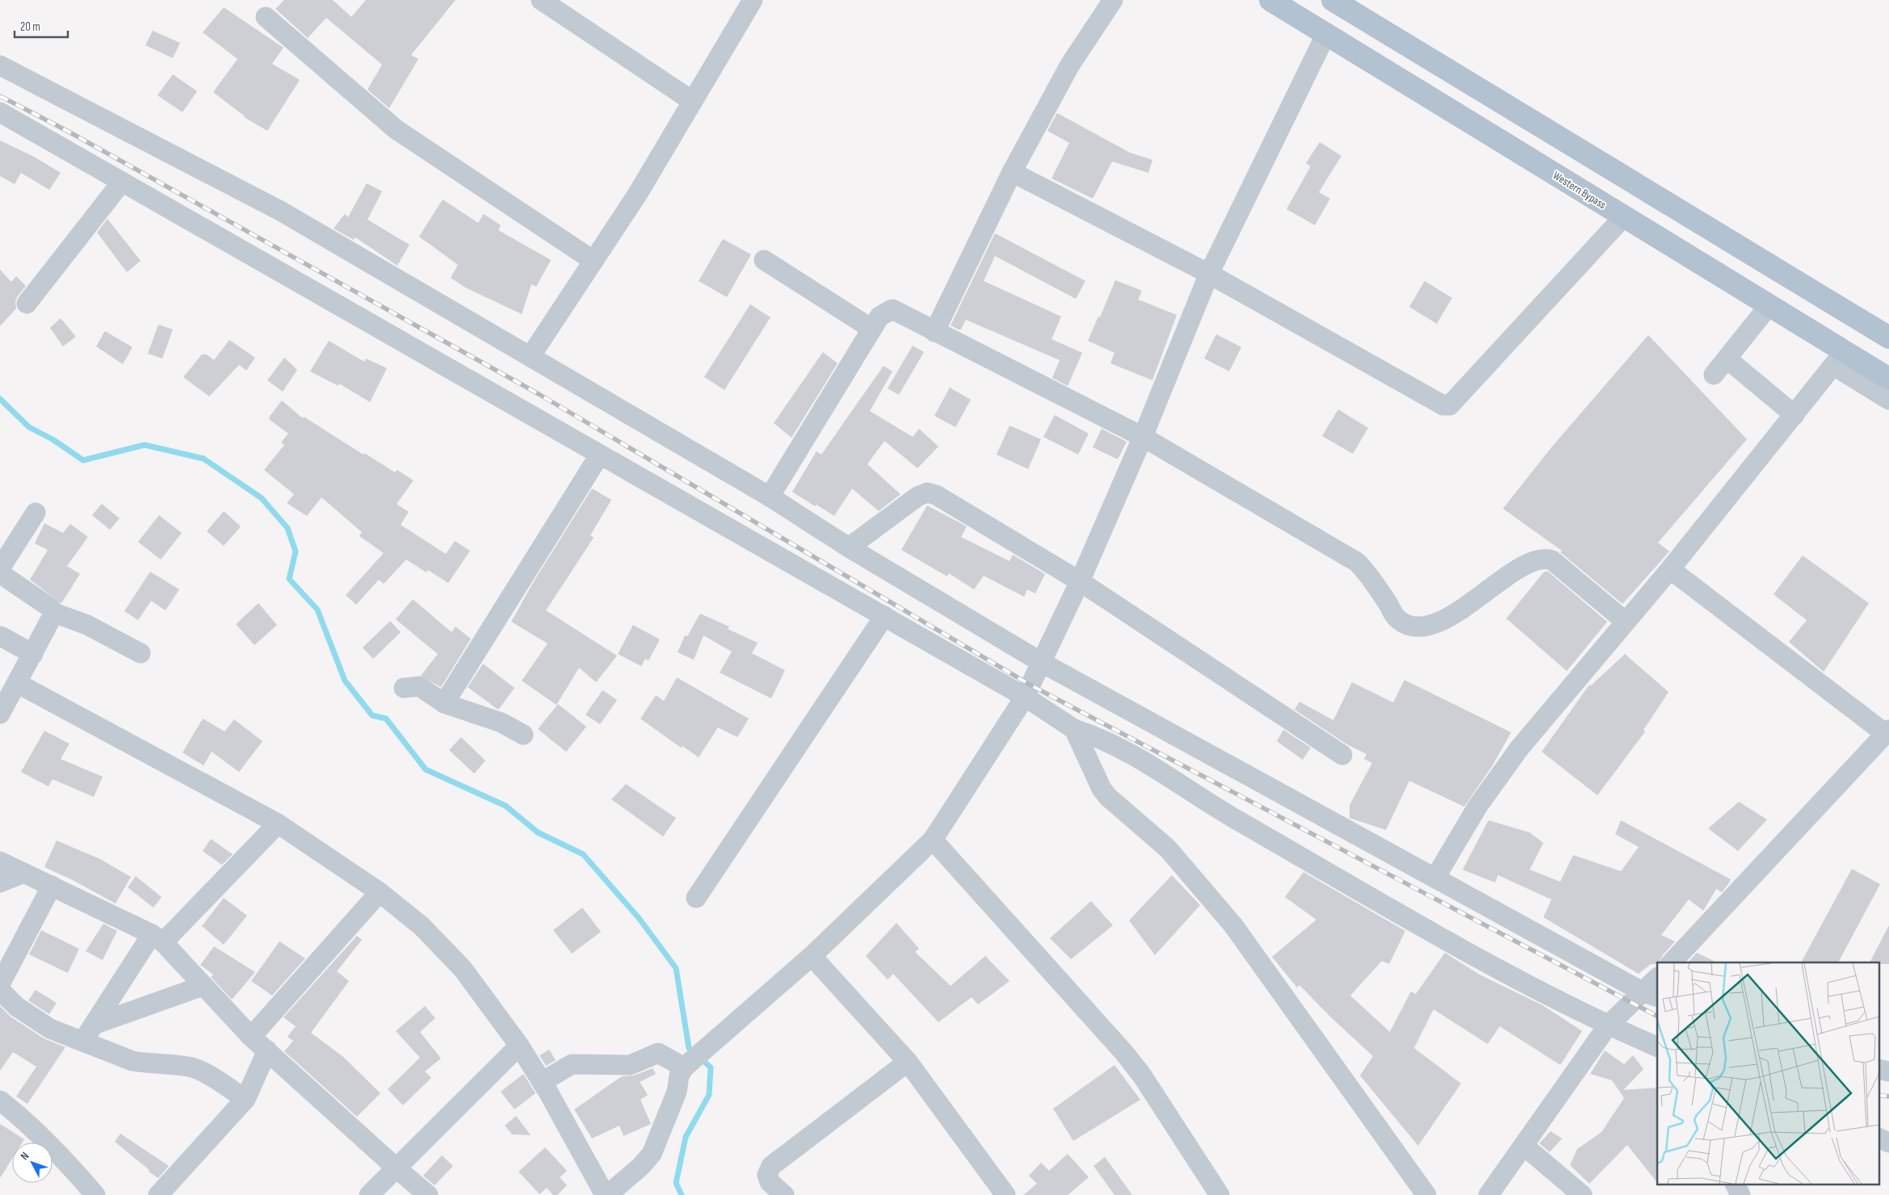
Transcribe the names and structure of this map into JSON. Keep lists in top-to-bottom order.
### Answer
{
  "streets": {
    "main road": ["Western Bypass"]
  },
  "scale_bar": "20 m",
  "north": "top left"
}
